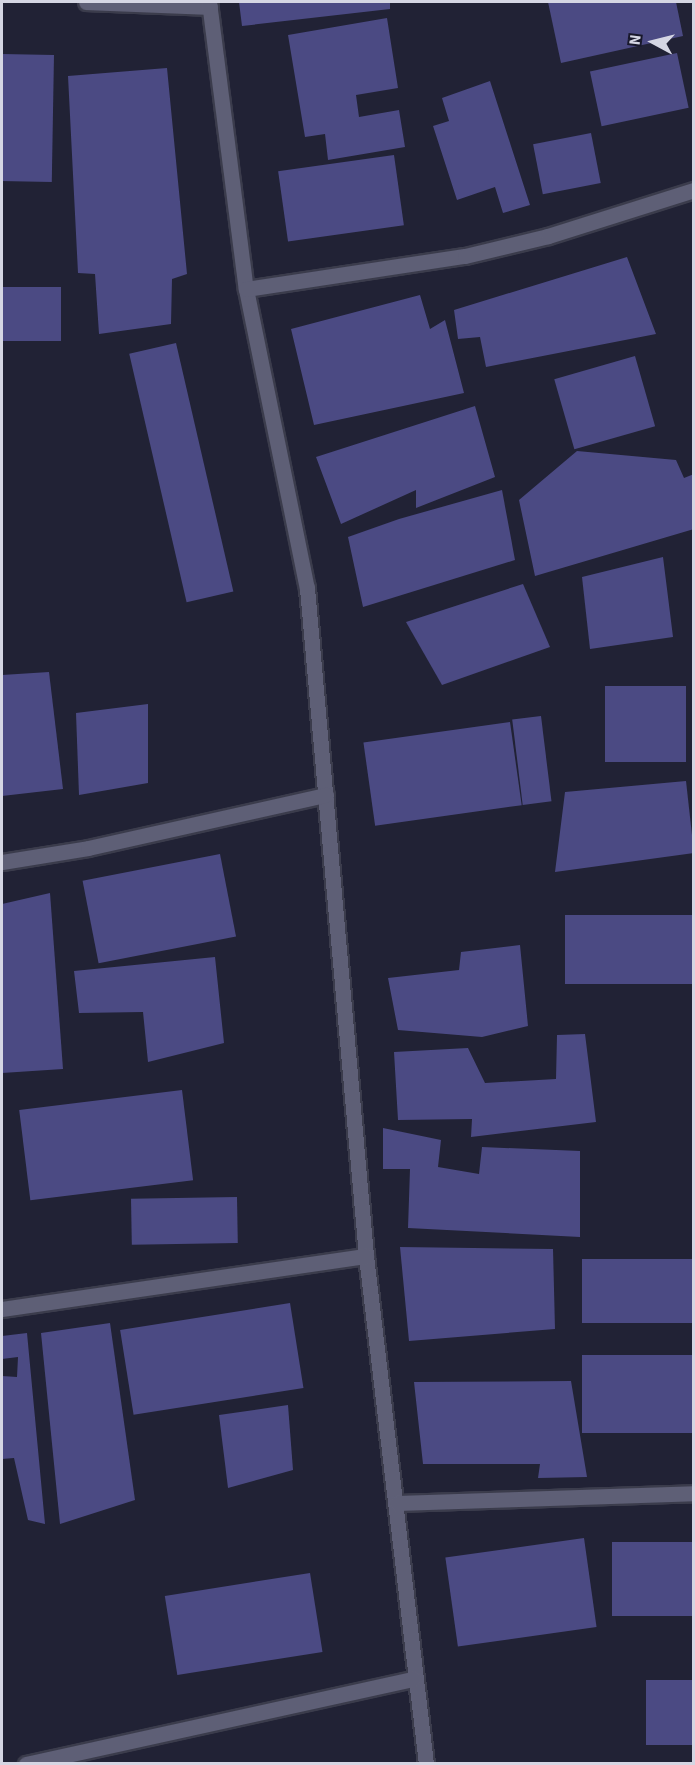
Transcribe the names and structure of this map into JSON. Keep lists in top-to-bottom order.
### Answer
{
  "north": "left"
}
